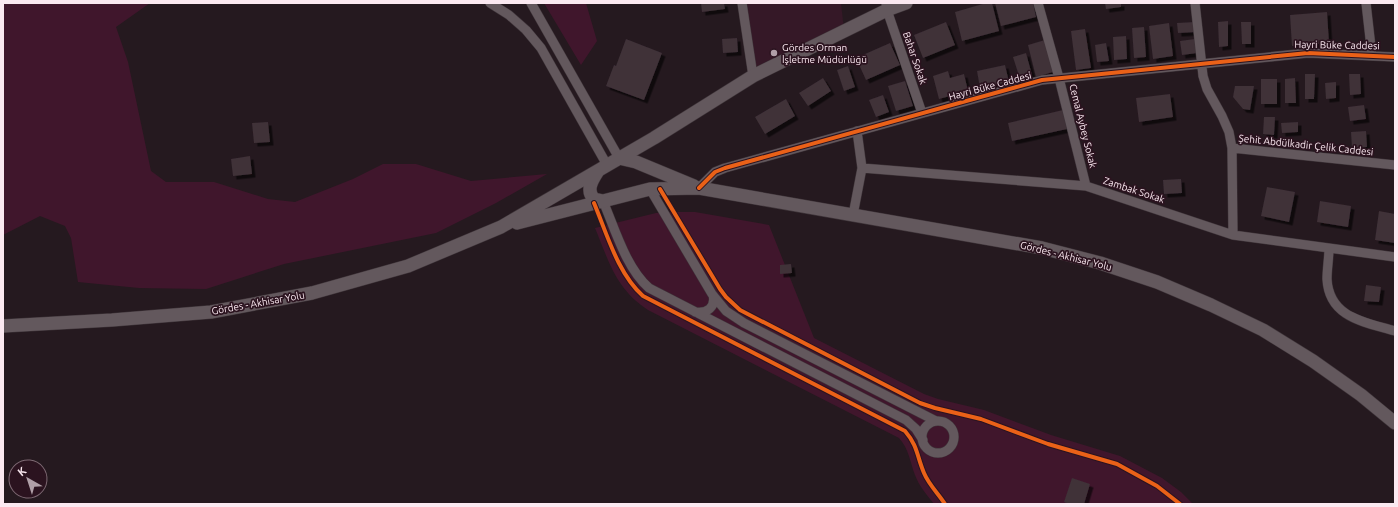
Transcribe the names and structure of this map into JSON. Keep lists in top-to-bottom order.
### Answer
{
  "streets": {
    "main road": ["Gördes - Akhisar Yolu"],
    "street": [
      "Hayri Büke Caddesi",
      "Bahar Sokak",
      "Cemal Aybey Sokak",
      "Şehit Abdülkadir Çelik Caddesi",
      "Zambak Sokak"
    ]
  },
  "crossings": [
    ["Hayri Büke Caddesi", "Bahar Sokak"],
    ["Hayri Büke Caddesi", "Cemal Aybey Sokak"],
    ["Hayri Büke Caddesi", "Şehit Abdülkadir Çelik Caddesi"],
    ["Hayri Büke Caddesi", "Gördes - Akhisar Yolu"],
    ["Bahar Sokak", "Gördes - Akhisar Yolu"],
    ["Cemal Aybey Sokak", "Zambak Sokak"]
  ],
  "places": ["Gördes Orman İşletme Müdürlüğü"],
  "north": "top left"
}
